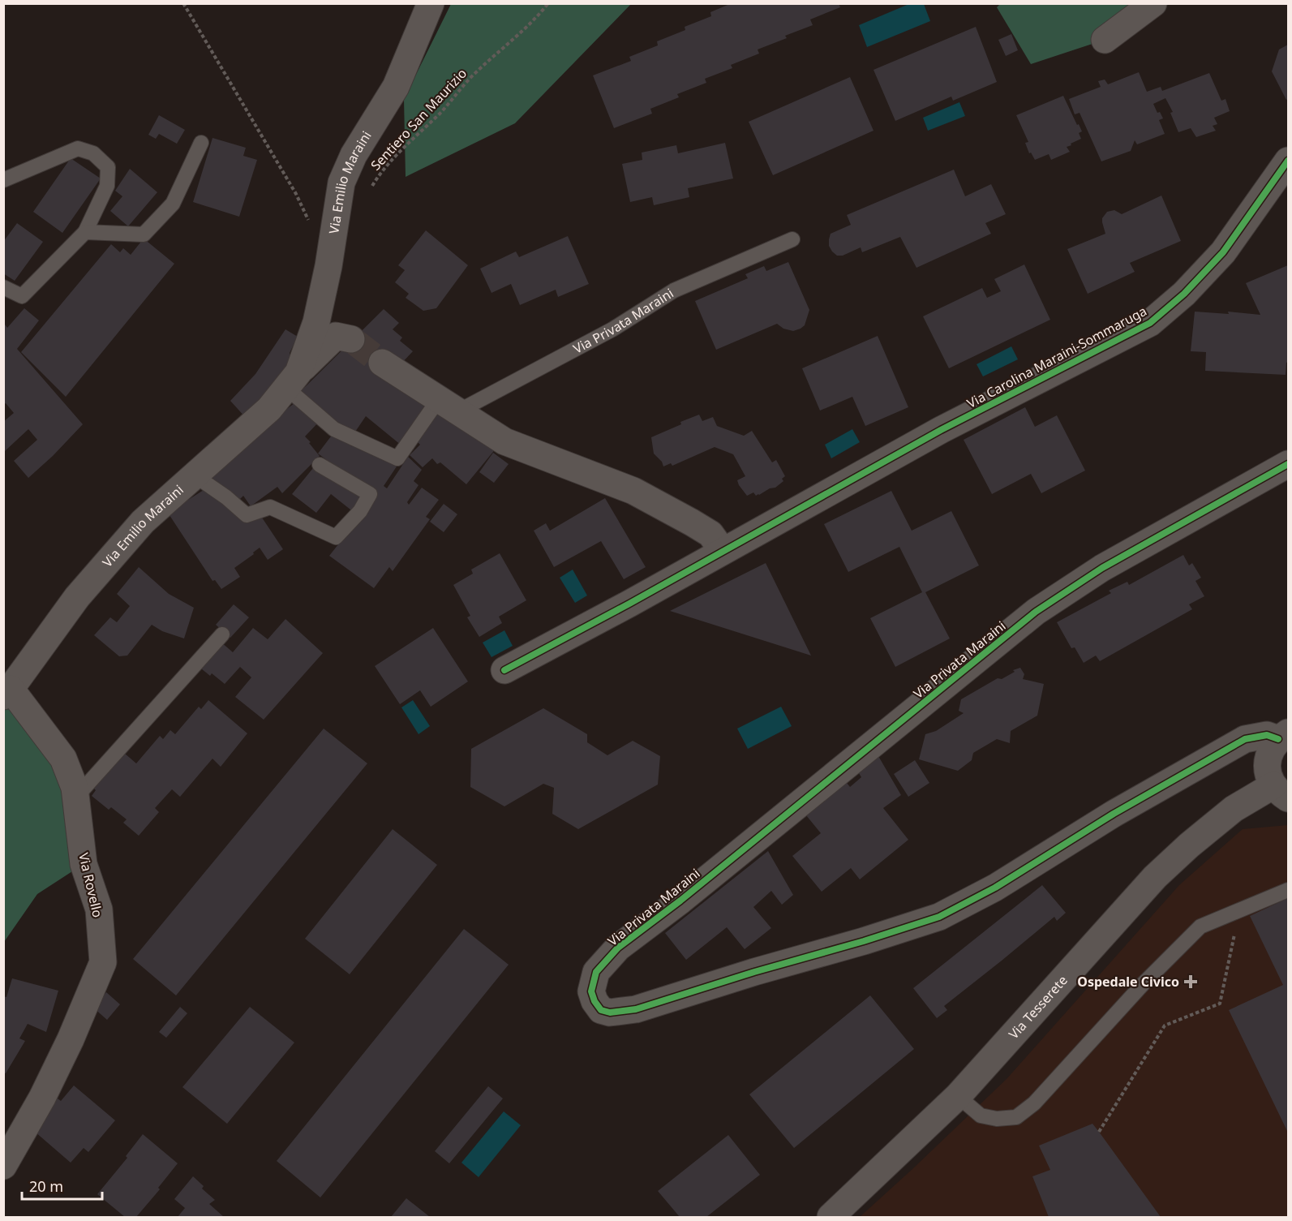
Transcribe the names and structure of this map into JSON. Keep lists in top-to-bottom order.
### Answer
{
  "streets": {
    "street": [
      "Via Emilio Maraini",
      "Via Privata Maraini",
      "Via Carolina Maraini-Sommaruga",
      "Via Rovello",
      "Via Tesserete"
    ],
    "path": ["Sentiero San Maurizio"]
  },
  "crossings": [
    ["Via Emilio Maraini", "Via Rovello"]
  ],
  "places": {
    "health": ["Ospedale Civico"]
  },
  "scale_bar": "20 m"
}
